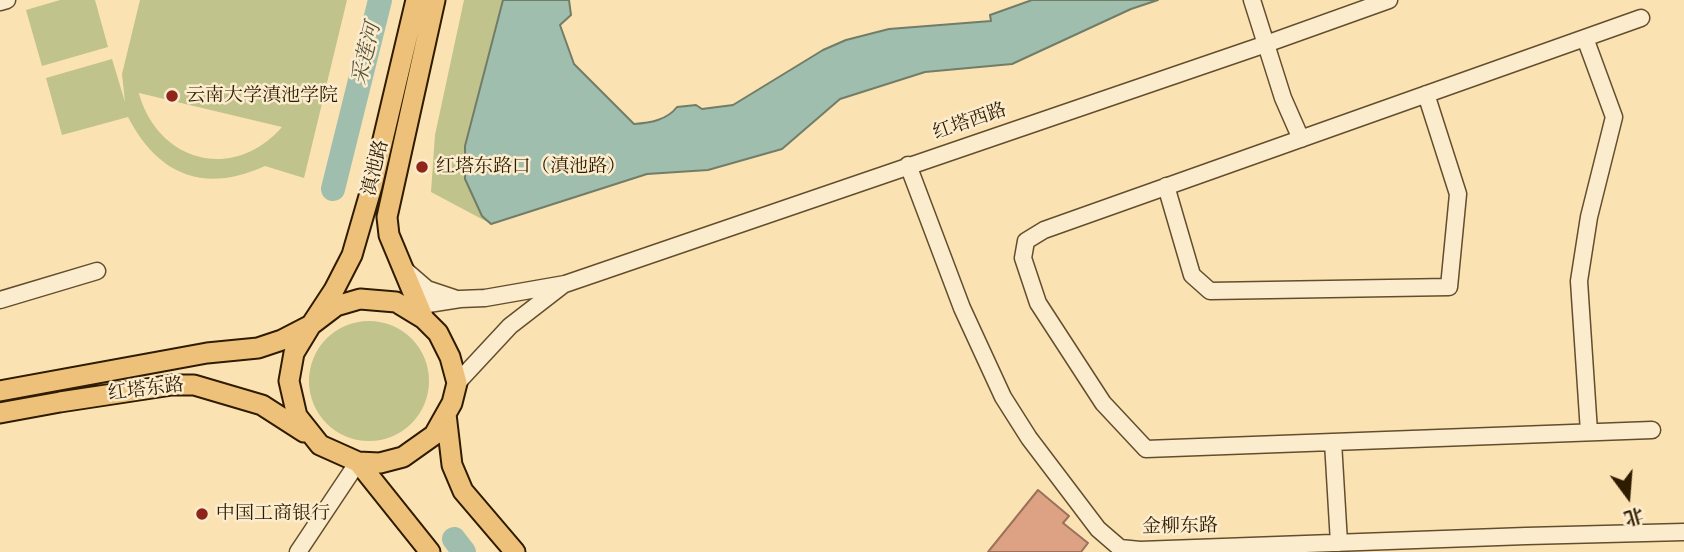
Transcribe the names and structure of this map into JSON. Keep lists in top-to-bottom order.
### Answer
{
  "streets": {
    "main road": ["滇池路", "红塔东路"],
    "street": ["红塔西路", "金柳东路"]
  },
  "crossings": [
    ["红塔西路", "金柳东路"],
    ["滇池路", "红塔东路"]
  ],
  "water": ["采莲河"],
  "places": ["云南大学滇池学院", "红塔东路口（滇池路）", "中国工商银行"],
  "north": "bottom"
}
